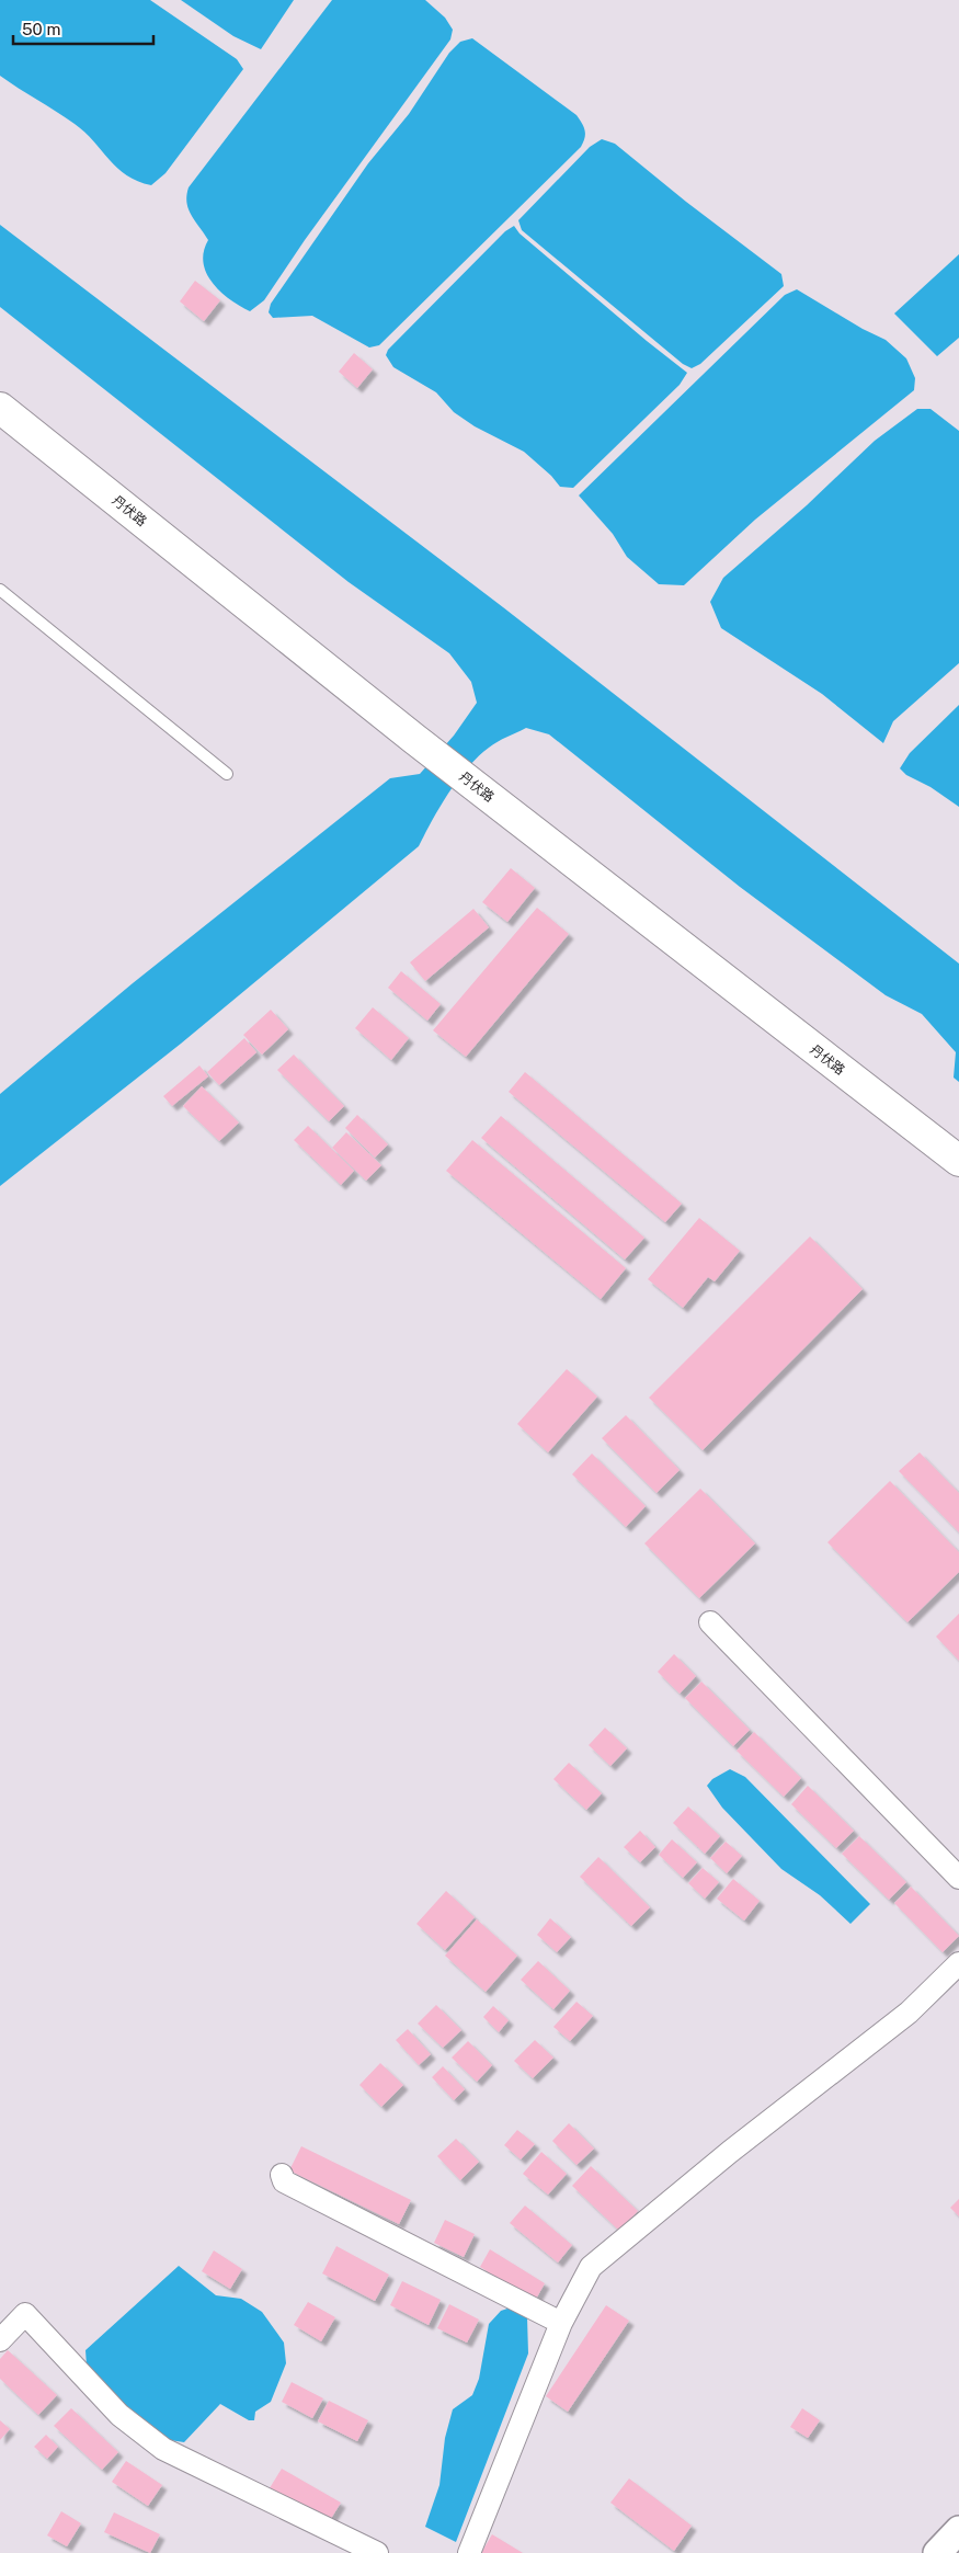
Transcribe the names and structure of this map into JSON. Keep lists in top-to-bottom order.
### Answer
{
  "streets": {
    "main road": ["丹伏路"]
  },
  "scale_bar": "50 m"
}
